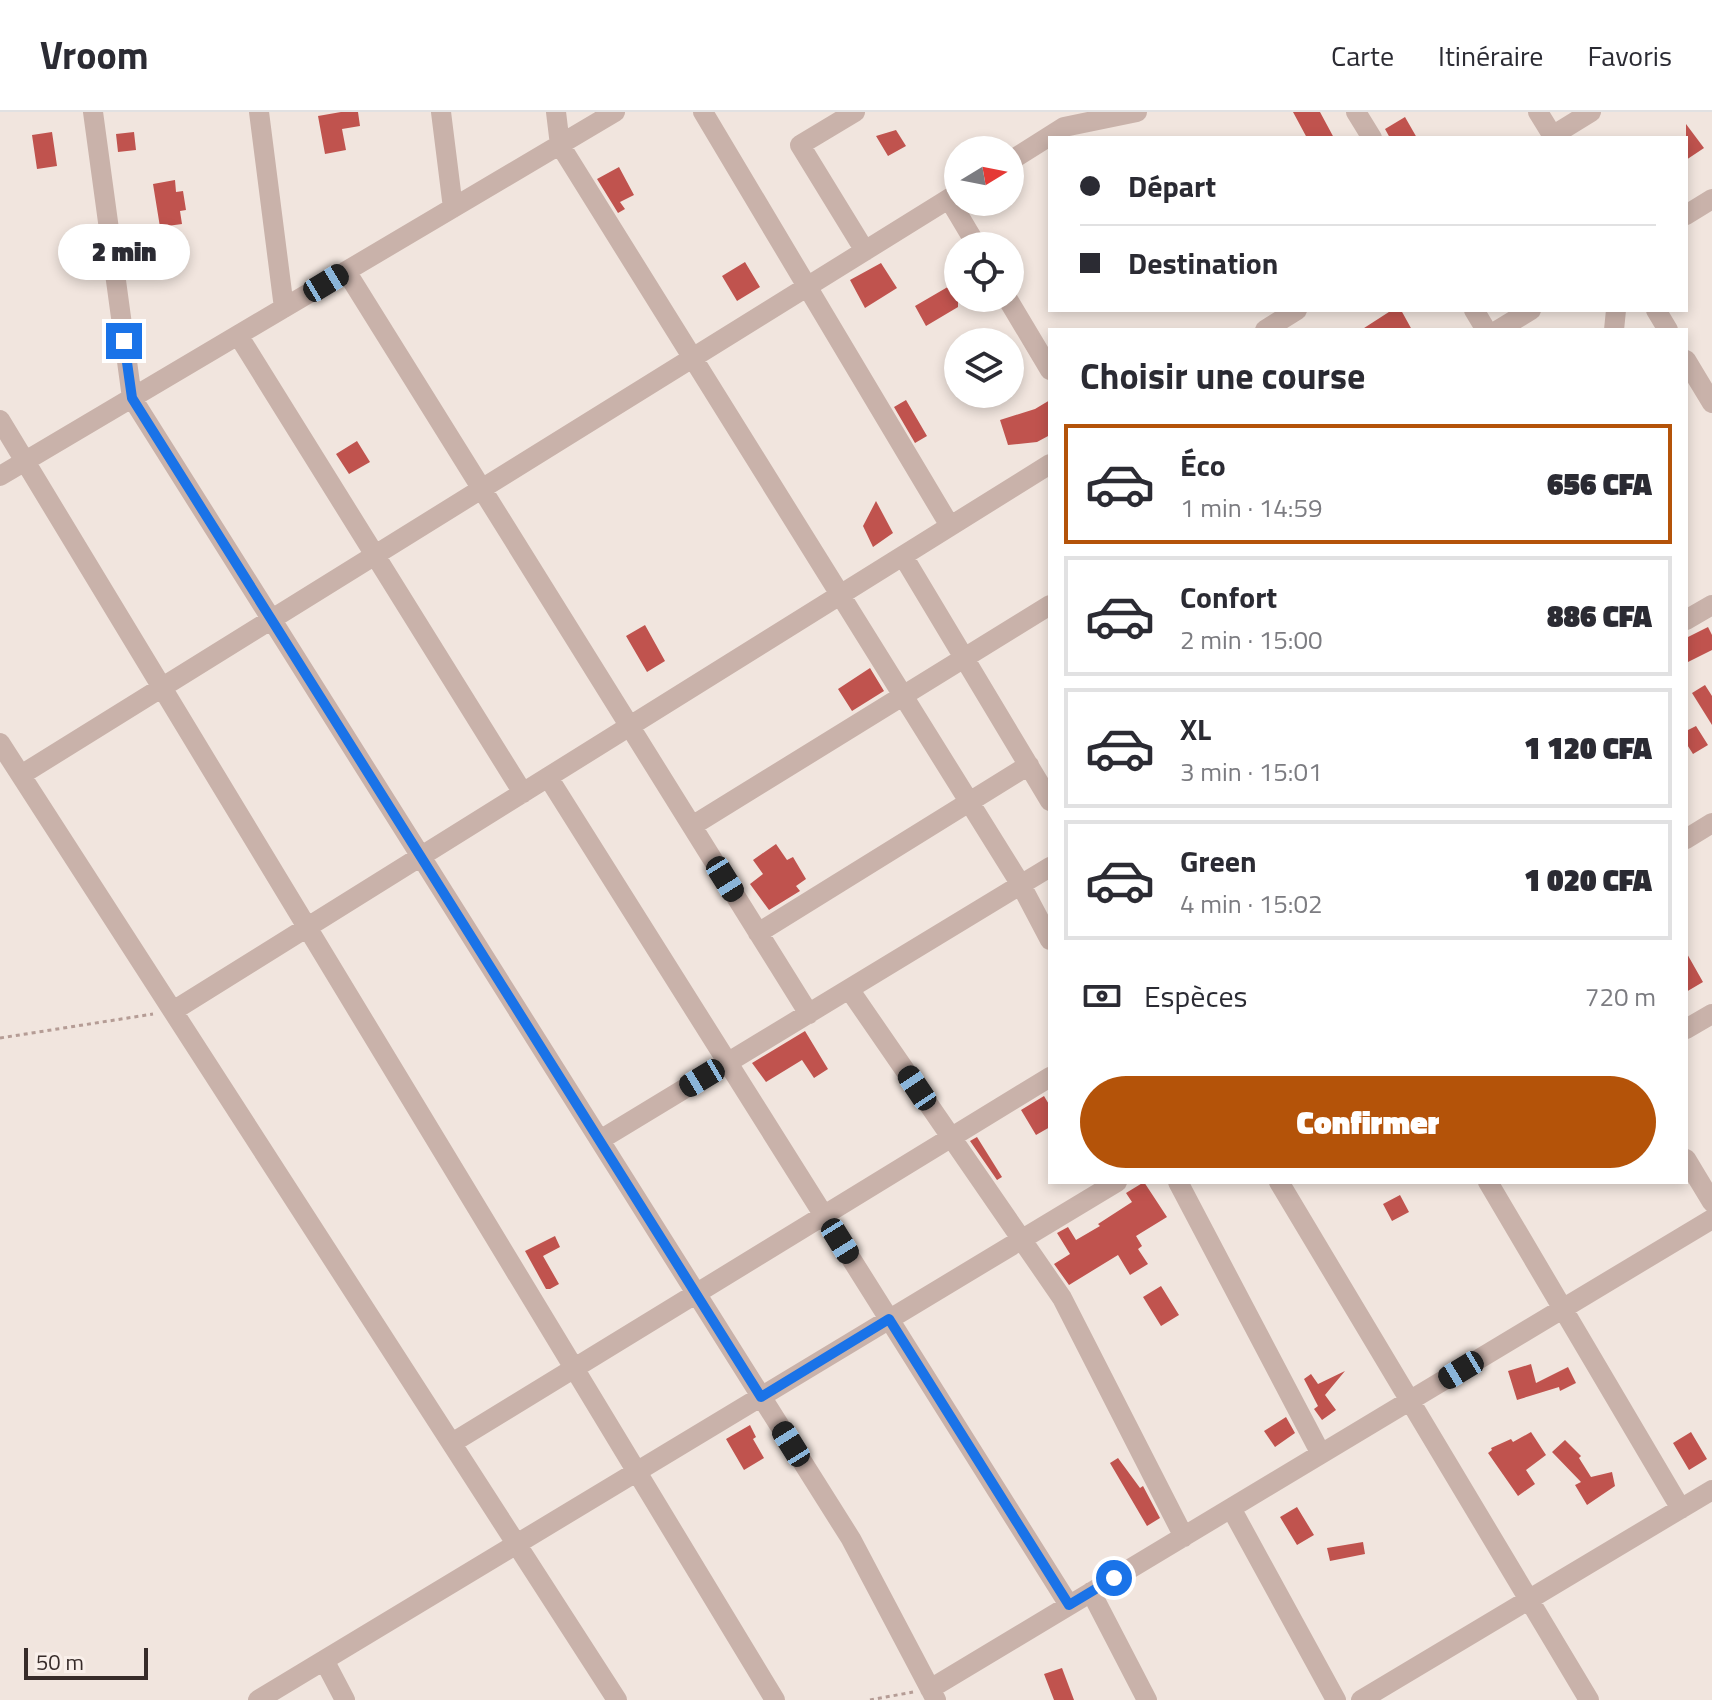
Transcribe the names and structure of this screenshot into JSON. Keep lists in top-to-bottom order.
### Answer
{
  "scale_bar": "50 m",
  "north": "right",
  "page": {
    "header": "Vroom",
    "nav": ["Carte", "Itinéraire", "Favoris"],
    "banner": ["Départ", "Destination"],
    "bubble": "2 min",
    "heading": "Choisir une course",
    "list": [
      {
        "name": "Éco",
        "note": "1 min · 14:59",
        "value": "656 CFA"
      },
      {
        "name": "Confort",
        "note": "2 min · 15:00",
        "value": "886 CFA"
      },
      {
        "name": "XL",
        "note": "3 min · 15:01",
        "value": "1 120 CFA"
      },
      {
        "name": "Green",
        "note": "4 min · 15:02",
        "value": "1 020 CFA"
      }
    ],
    "pay": ["Espèces", "720 m"],
    "buttons": "Confirmer",
    "scale": "50 m"
  }
}
